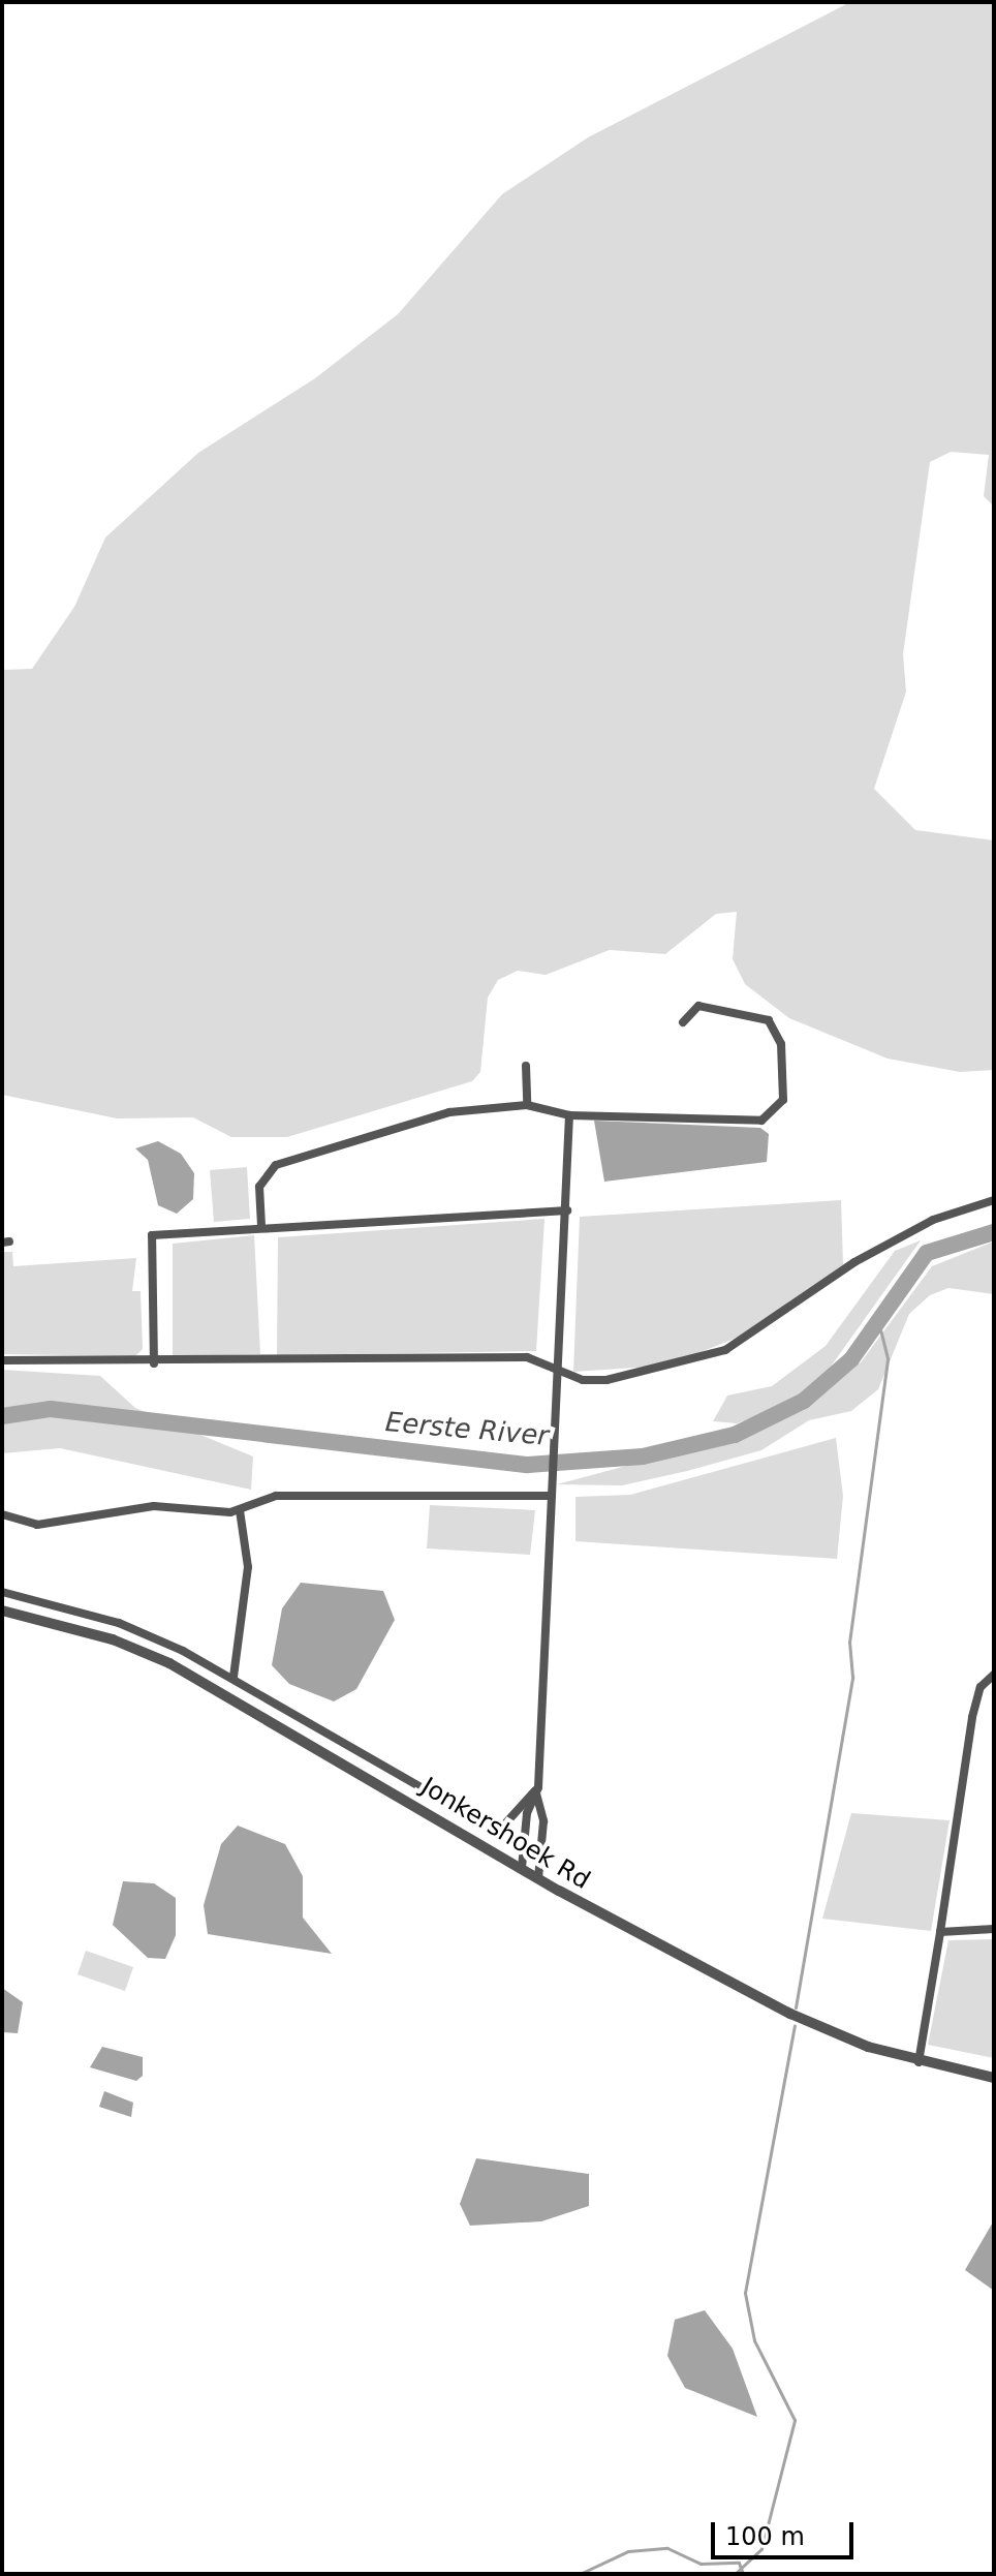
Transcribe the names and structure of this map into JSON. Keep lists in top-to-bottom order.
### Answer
{
  "streets": {
    "street": ["Jonkershoek Rd"]
  },
  "water": ["Eerste River"],
  "scale_bar": "100 m"
}
